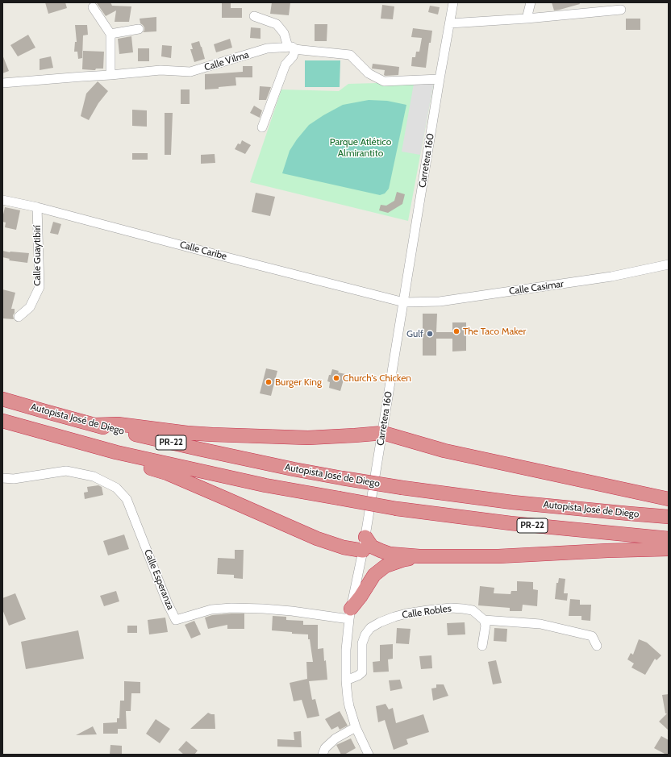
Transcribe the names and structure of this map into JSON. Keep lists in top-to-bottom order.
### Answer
{
  "streets": {
    "highway": ["Autopista José de Diego", "PR-22"],
    "street": [
      "Calle Vilma",
      "Carretera 160",
      "Calle Caribe",
      "Calle Guaytibirí",
      "Calle Casimar",
      "Calle Esperanza",
      "Calle Robles"
    ]
  },
  "crossings": [
    ["Calle Vilma", "Carretera 160"],
    ["Carretera 160", "Calle Caribe"],
    ["Carretera 160", "Calle Casimar"],
    ["Carretera 160", "Calle Esperanza"],
    ["Carretera 160", "Calle Robles"],
    ["Calle Caribe", "Calle Guaytibirí"],
    ["Calle Caribe", "Calle Casimar"]
  ],
  "parks": ["Parque Atlético Almirantito"],
  "places": [
    "The Taco Maker",
    "Gulf",
    "Church's Chicken",
    "Burger King"
  ]
}
